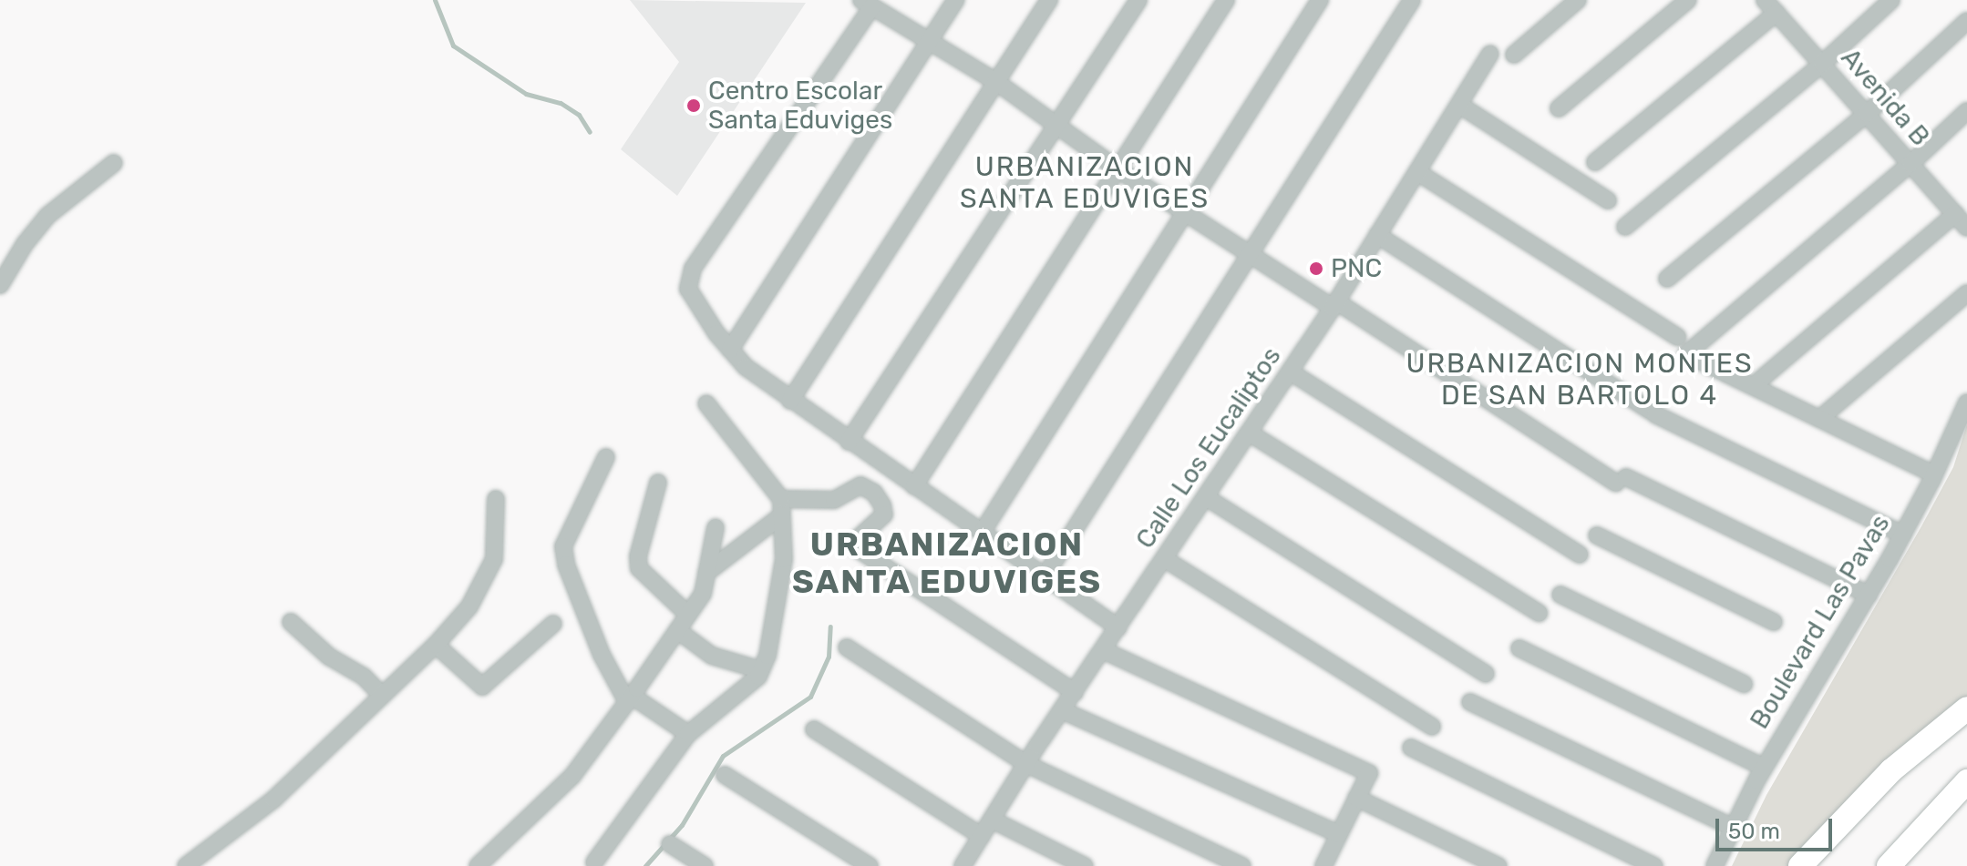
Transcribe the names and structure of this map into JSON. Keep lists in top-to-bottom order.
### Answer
{
  "streets": {
    "street": ["Avenida B", "Calle Los Eucaliptos", "Boulevard Las Pavas"]
  },
  "districts": ["URBANIZACION SANTA EDUVIGES", "URBANIZACION MONTES DE SAN BARTOLO 4", "URBANIZACION SANTA EDUVIGES"],
  "places": ["Centro Escolar Santa Eduviges", "PNC"],
  "scale_bar": "50 m"
}
